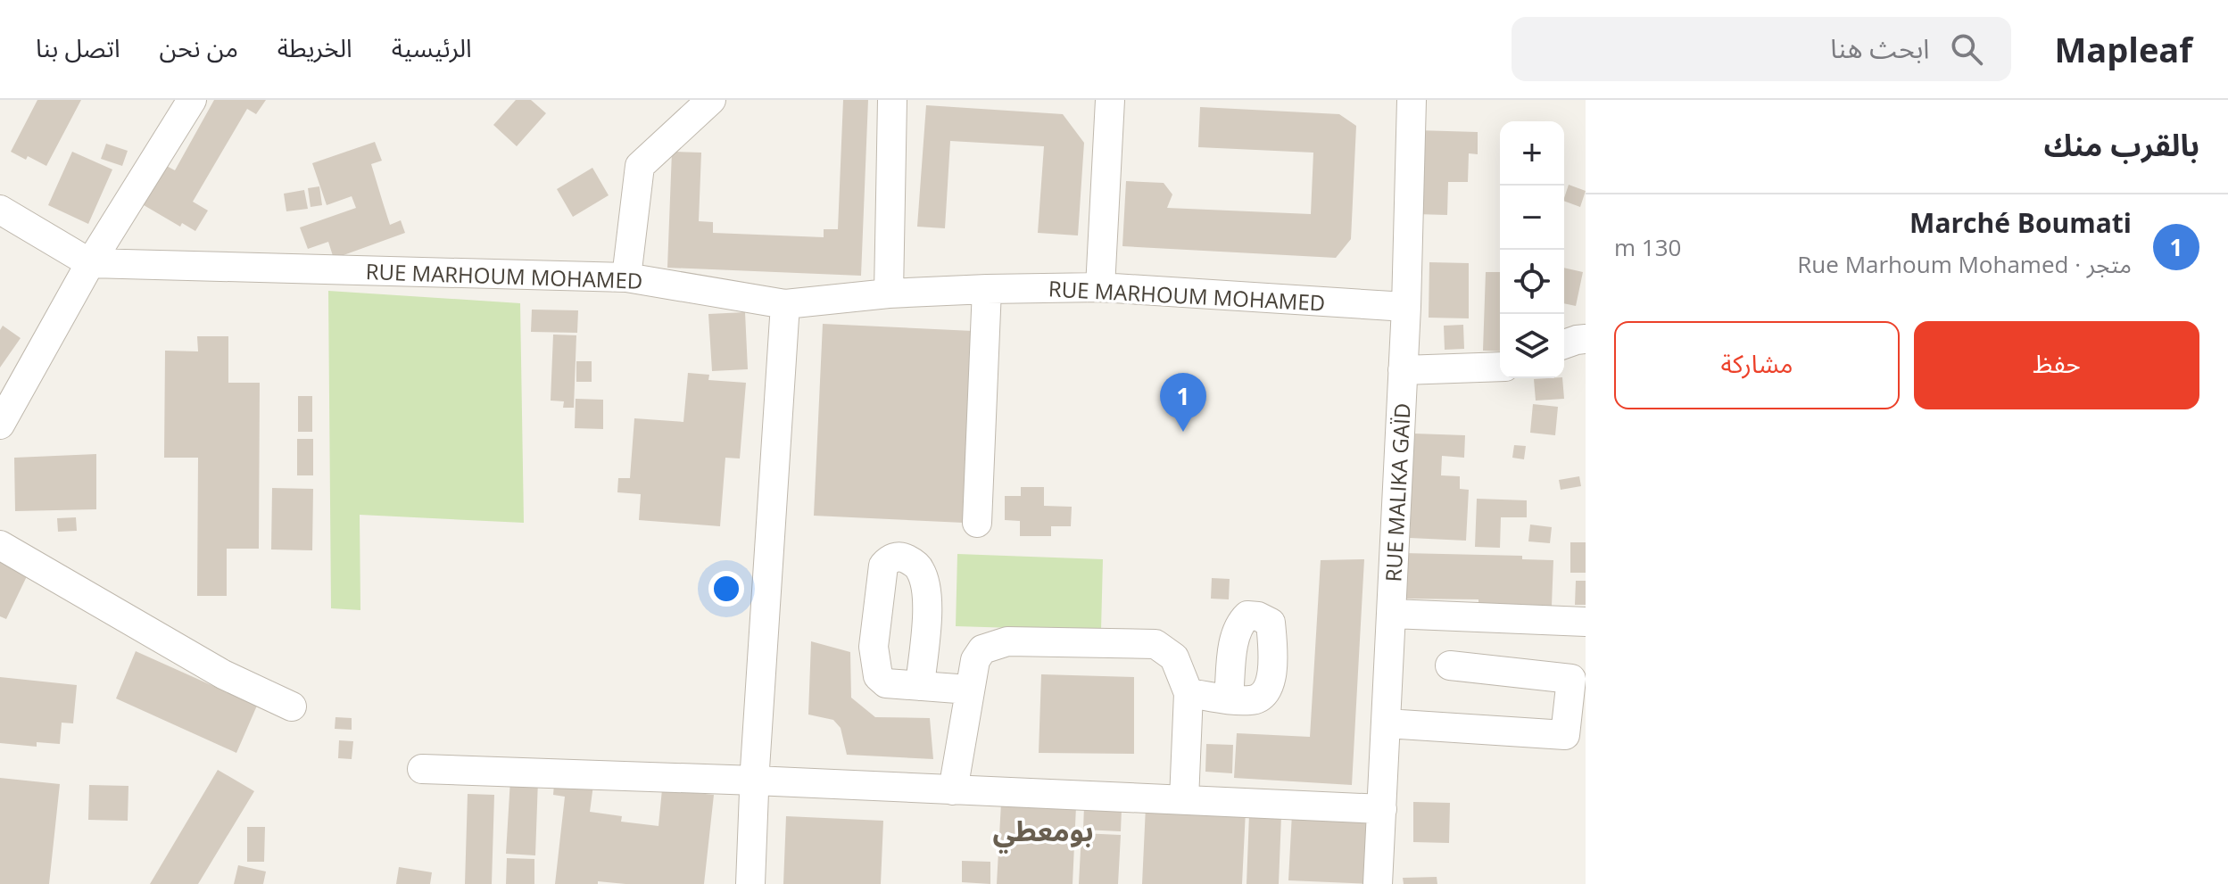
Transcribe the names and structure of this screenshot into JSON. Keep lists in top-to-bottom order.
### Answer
{
  "streets": {
    "street": ["RUE MARHOUM MOHAMED", "RUE MALIKA GAÏD"]
  },
  "crossings": [
    ["RUE MARHOUM MOHAMED", "RUE MALIKA GAÏD"]
  ],
  "districts": ["بومعطي"],
  "page": {
    "header": "Mapleaf",
    "search": "ابحث هنا",
    "nav": [
      "الرئيسية",
      "الخريطة",
      "من نحن",
      "اتصل بنا"
    ],
    "heading": "بالقرب منك",
    "map_buttons": ["+", "−"],
    "list": [
      {
        "mark": "1",
        "name": "Marché Boumati",
        "note": "متجر · Rue Marhoum Mohamed",
        "value": "130 m"
      }
    ],
    "buttons": ["حفظ", "مشاركة"],
    "pins": "1"
  }
}
